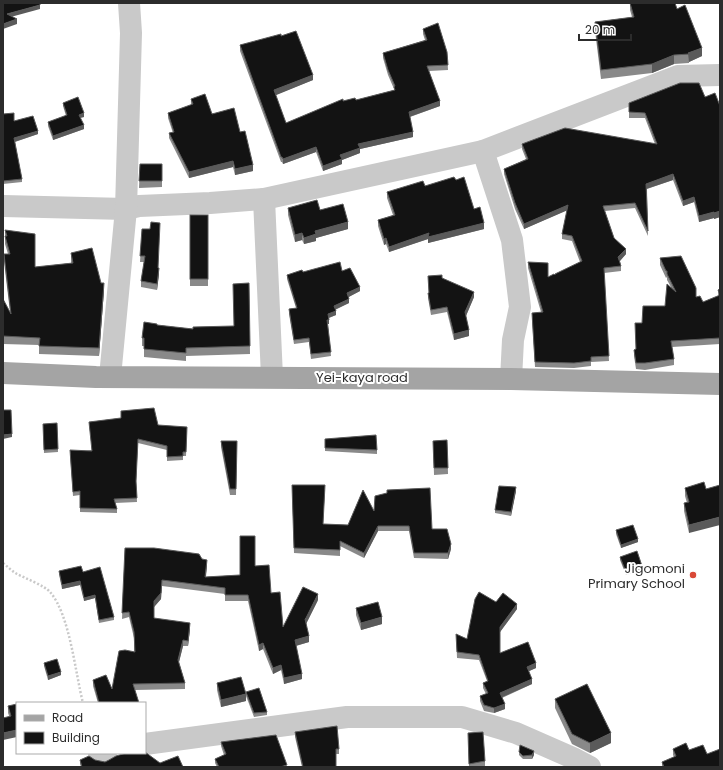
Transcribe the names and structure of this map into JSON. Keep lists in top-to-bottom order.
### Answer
{
  "streets": {
    "main road": ["Yei-kaya road"]
  },
  "places": ["Jigomoni Primary School"],
  "legend": ["Road", "Building"],
  "scale_bar": "20 m"
}
